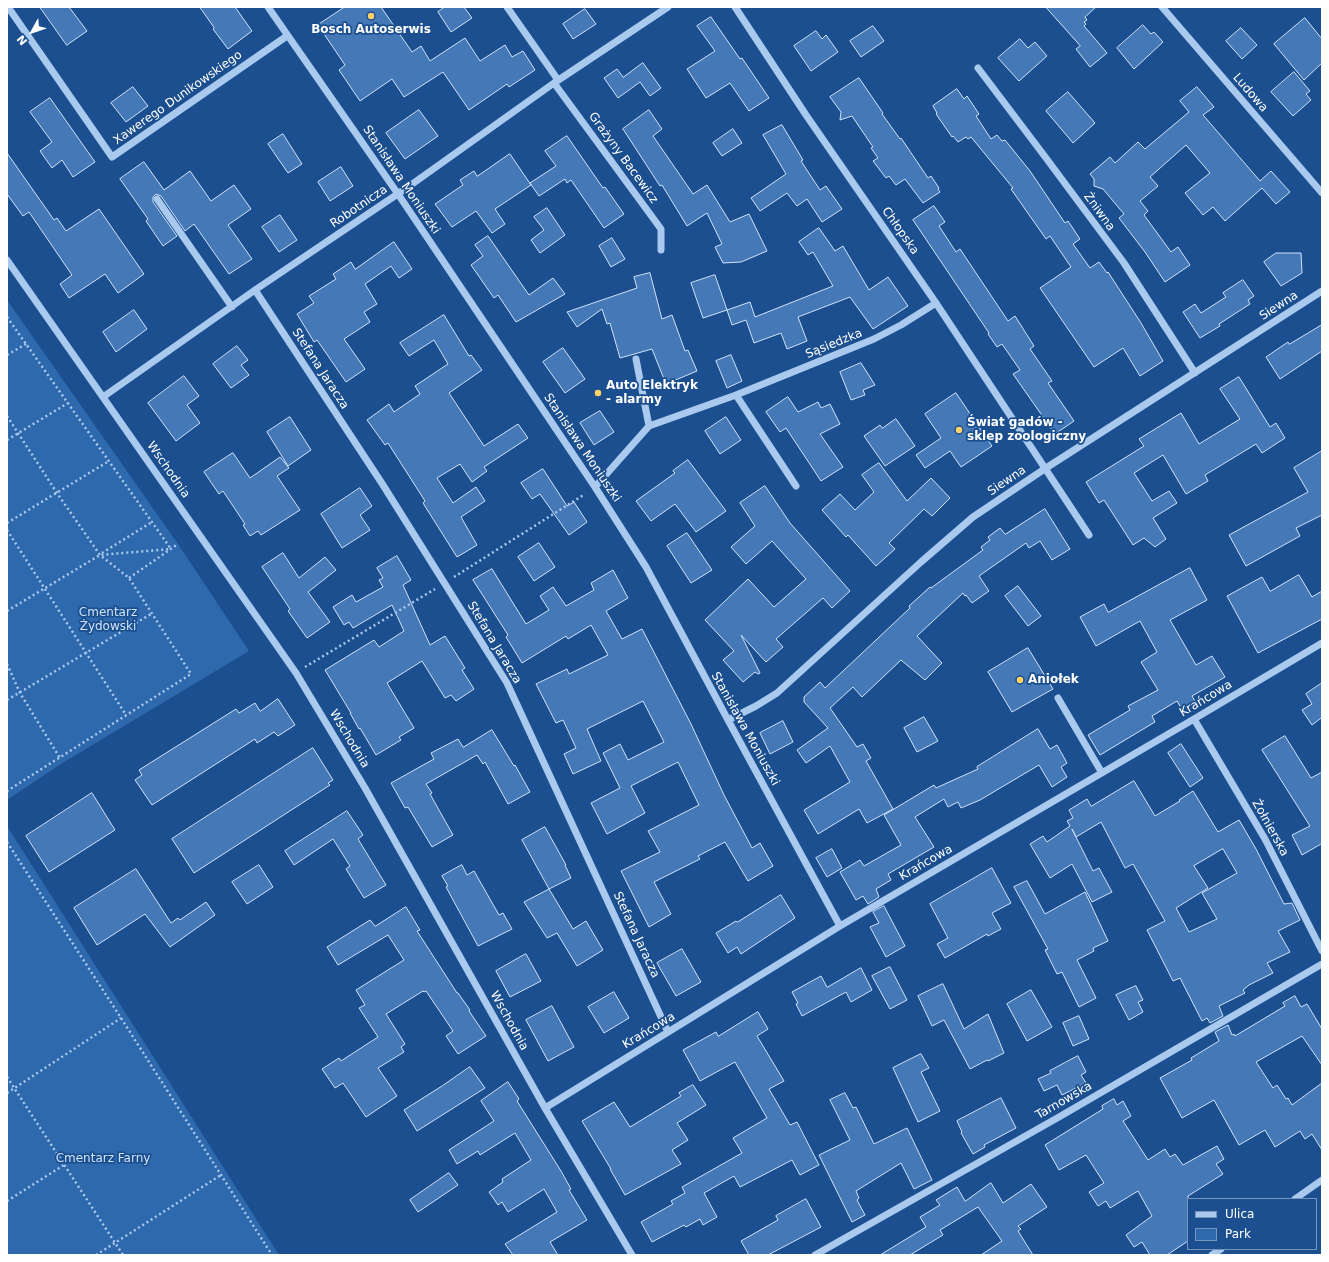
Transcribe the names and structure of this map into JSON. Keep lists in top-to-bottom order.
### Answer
{
  "streets": {
    "street": [
      "Ludowa",
      "Xawerego Dunikowskiego",
      "Grażyny Bacewicz",
      "Stanisława Moniuszki",
      "Robotnicza",
      "Żniwna",
      "Chłopska",
      "Siewna",
      "Sąsiedzka",
      "Stefana Jaracza",
      "Wschodnia",
      "Krańcowa",
      "Żołnierska",
      "Tarnowska"
    ]
  },
  "crossings": [
    ["Xawerego Dunikowskiego", "Stanisława Moniuszki"],
    ["Grażyny Bacewicz", "Robotnicza"],
    ["Stanisława Moniuszki", "Robotnicza"],
    ["Stanisława Moniuszki", "Siewna"],
    ["Stanisława Moniuszki", "Sąsiedzka"],
    ["Stanisława Moniuszki", "Krańcowa"],
    ["Robotnicza", "Stefana Jaracza"],
    ["Robotnicza", "Wschodnia"],
    ["Żniwna", "Siewna"],
    ["Chłopska", "Siewna"],
    ["Chłopska", "Sąsiedzka"],
    ["Stefana Jaracza", "Krańcowa"],
    ["Wschodnia", "Krańcowa"],
    ["Krańcowa", "Żołnierska"]
  ],
  "parks": ["Cmentarz Żydowski", "Cmentarz Farny"],
  "places": [
    "Bosch Autoserwis",
    "Auto Elektryk - alarmy",
    "Świat gadów - sklep zoologiczny",
    "Aniołek"
  ],
  "legend": ["Ulica", "Park"],
  "north": "bottom left"
}
